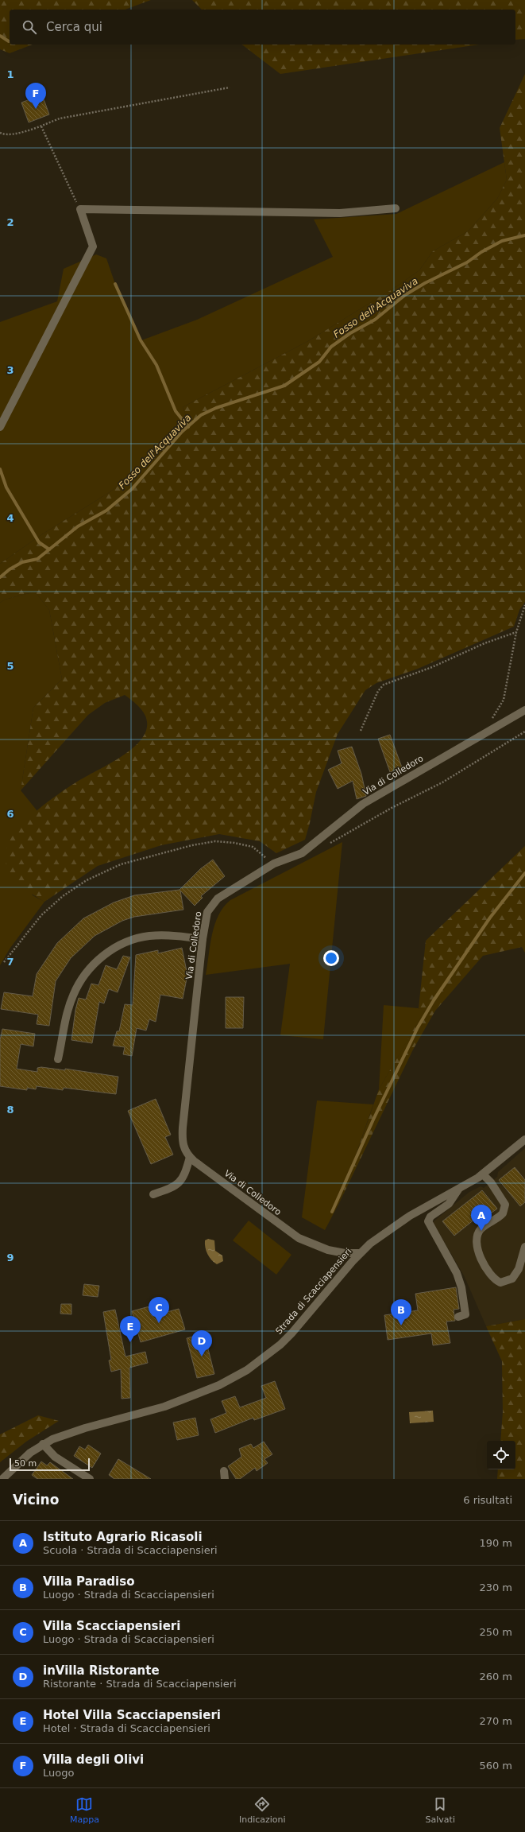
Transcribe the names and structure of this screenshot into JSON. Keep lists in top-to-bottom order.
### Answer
{
  "streets": {
    "street": ["Via di Colledoro", "Strada di Scacciapensieri"]
  },
  "crossings": [
    ["Via di Colledoro", "Strada di Scacciapensieri"]
  ],
  "water": ["Fosso dell'Acquaviva"],
  "scale_bar": "50 m",
  "page": {
    "search": "Cerca qui",
    "pins": [
      "F",
      "A",
      "C",
      "B",
      "E",
      "D"
    ],
    "scale": "50 m",
    "heading": ["Vicino", "6 risultati"],
    "list": [
      {
        "mark": "A",
        "name": "Istituto Agrario Ricasoli",
        "note": "Scuola · Strada di Scacciapensieri",
        "value": "190 m"
      },
      {
        "mark": "B",
        "name": "Villa Paradiso",
        "note": "Luogo · Strada di Scacciapensieri",
        "value": "230 m"
      },
      {
        "mark": "C",
        "name": "Villa Scacciapensieri",
        "note": "Luogo · Strada di Scacciapensieri",
        "value": "250 m"
      },
      {
        "mark": "D",
        "name": "inVilla Ristorante",
        "note": "Ristorante · Strada di Scacciapensieri",
        "value": "260 m"
      },
      {
        "mark": "E",
        "name": "Hotel Villa Scacciapensieri",
        "note": "Hotel · Strada di Scacciapensieri",
        "value": "270 m"
      },
      {
        "mark": "F",
        "name": "Villa degli Olivi",
        "note": "Luogo",
        "value": "560 m"
      }
    ],
    "nav": ["Mappa", "Indicazioni", "Salvati"]
  },
  "grid": {
    "rows": [
      "1",
      "2",
      "3",
      "4",
      "5",
      "6",
      "7",
      "8",
      "9"
    ]
  }
}
